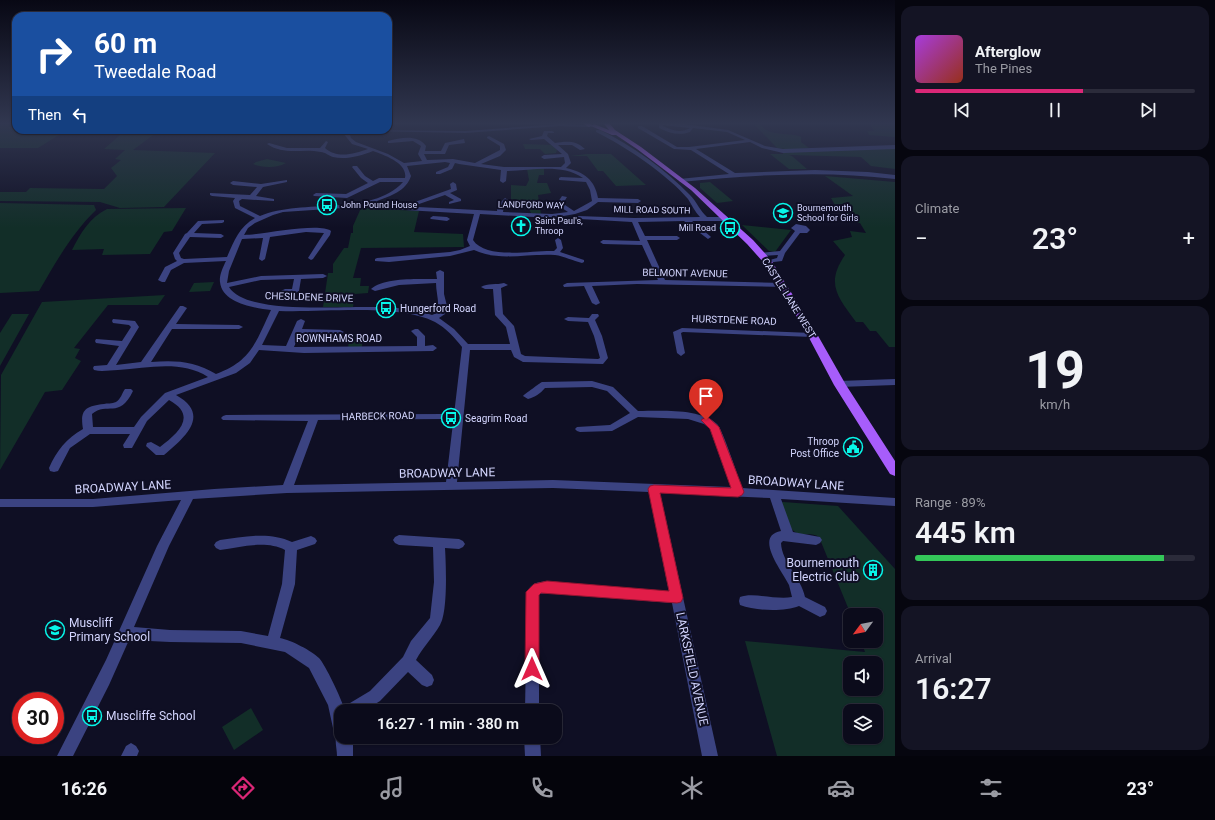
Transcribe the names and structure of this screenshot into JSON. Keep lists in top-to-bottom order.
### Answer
{
  "streets": {
    "main road": ["CASTLE LANE WEST"],
    "street": [
      "LANDFORD WAY",
      "MILL ROAD SOUTH",
      "BELMONT AVENUE",
      "CHESILDENE DRIVE",
      "HURSTDENE ROAD",
      "ROWNHAMS ROAD",
      "HARBECK ROAD",
      "BROADWAY LANE",
      "LARKSFIELD AVENUE"
    ]
  },
  "crossings": [
    ["MILL ROAD SOUTH", "CASTLE LANE WEST"],
    ["BELMONT AVENUE", "CASTLE LANE WEST"],
    ["CASTLE LANE WEST", "HURSTDENE ROAD"],
    ["BROADWAY LANE", "LARKSFIELD AVENUE"]
  ],
  "places": {
    "bus stop": [
      "John Pound House",
      "Mill Road",
      "Hungerford Road",
      "Seagrim Road",
      "Muscliffe School"
    ],
    "school or university": ["Bournemouth School for Girls", "Muscliff Primary School"],
    "church": ["Saint Paul's, Throop"],
    "public building": ["Throop Post Office"],
    "building": ["Bournemouth Electric Club"]
  },
  "north": "bottom left",
  "page": {
    "turn": ["60 m", "Tweedale Road"],
    "song": ["Afterglow", "The Pines"],
    "then": "Then",
    "tile": [
      "Climate",
      ["19", "km/h"],
      ["Range · 89%", "445 km"],
      ["Arrival", "16:27"]
    ],
    "heat": ["−", "23°", "+"],
    "limit": "30",
    "trip": "16:27 · 1 min · 380 m",
    "tabs": ["16:26", "23°"]
  }
}
